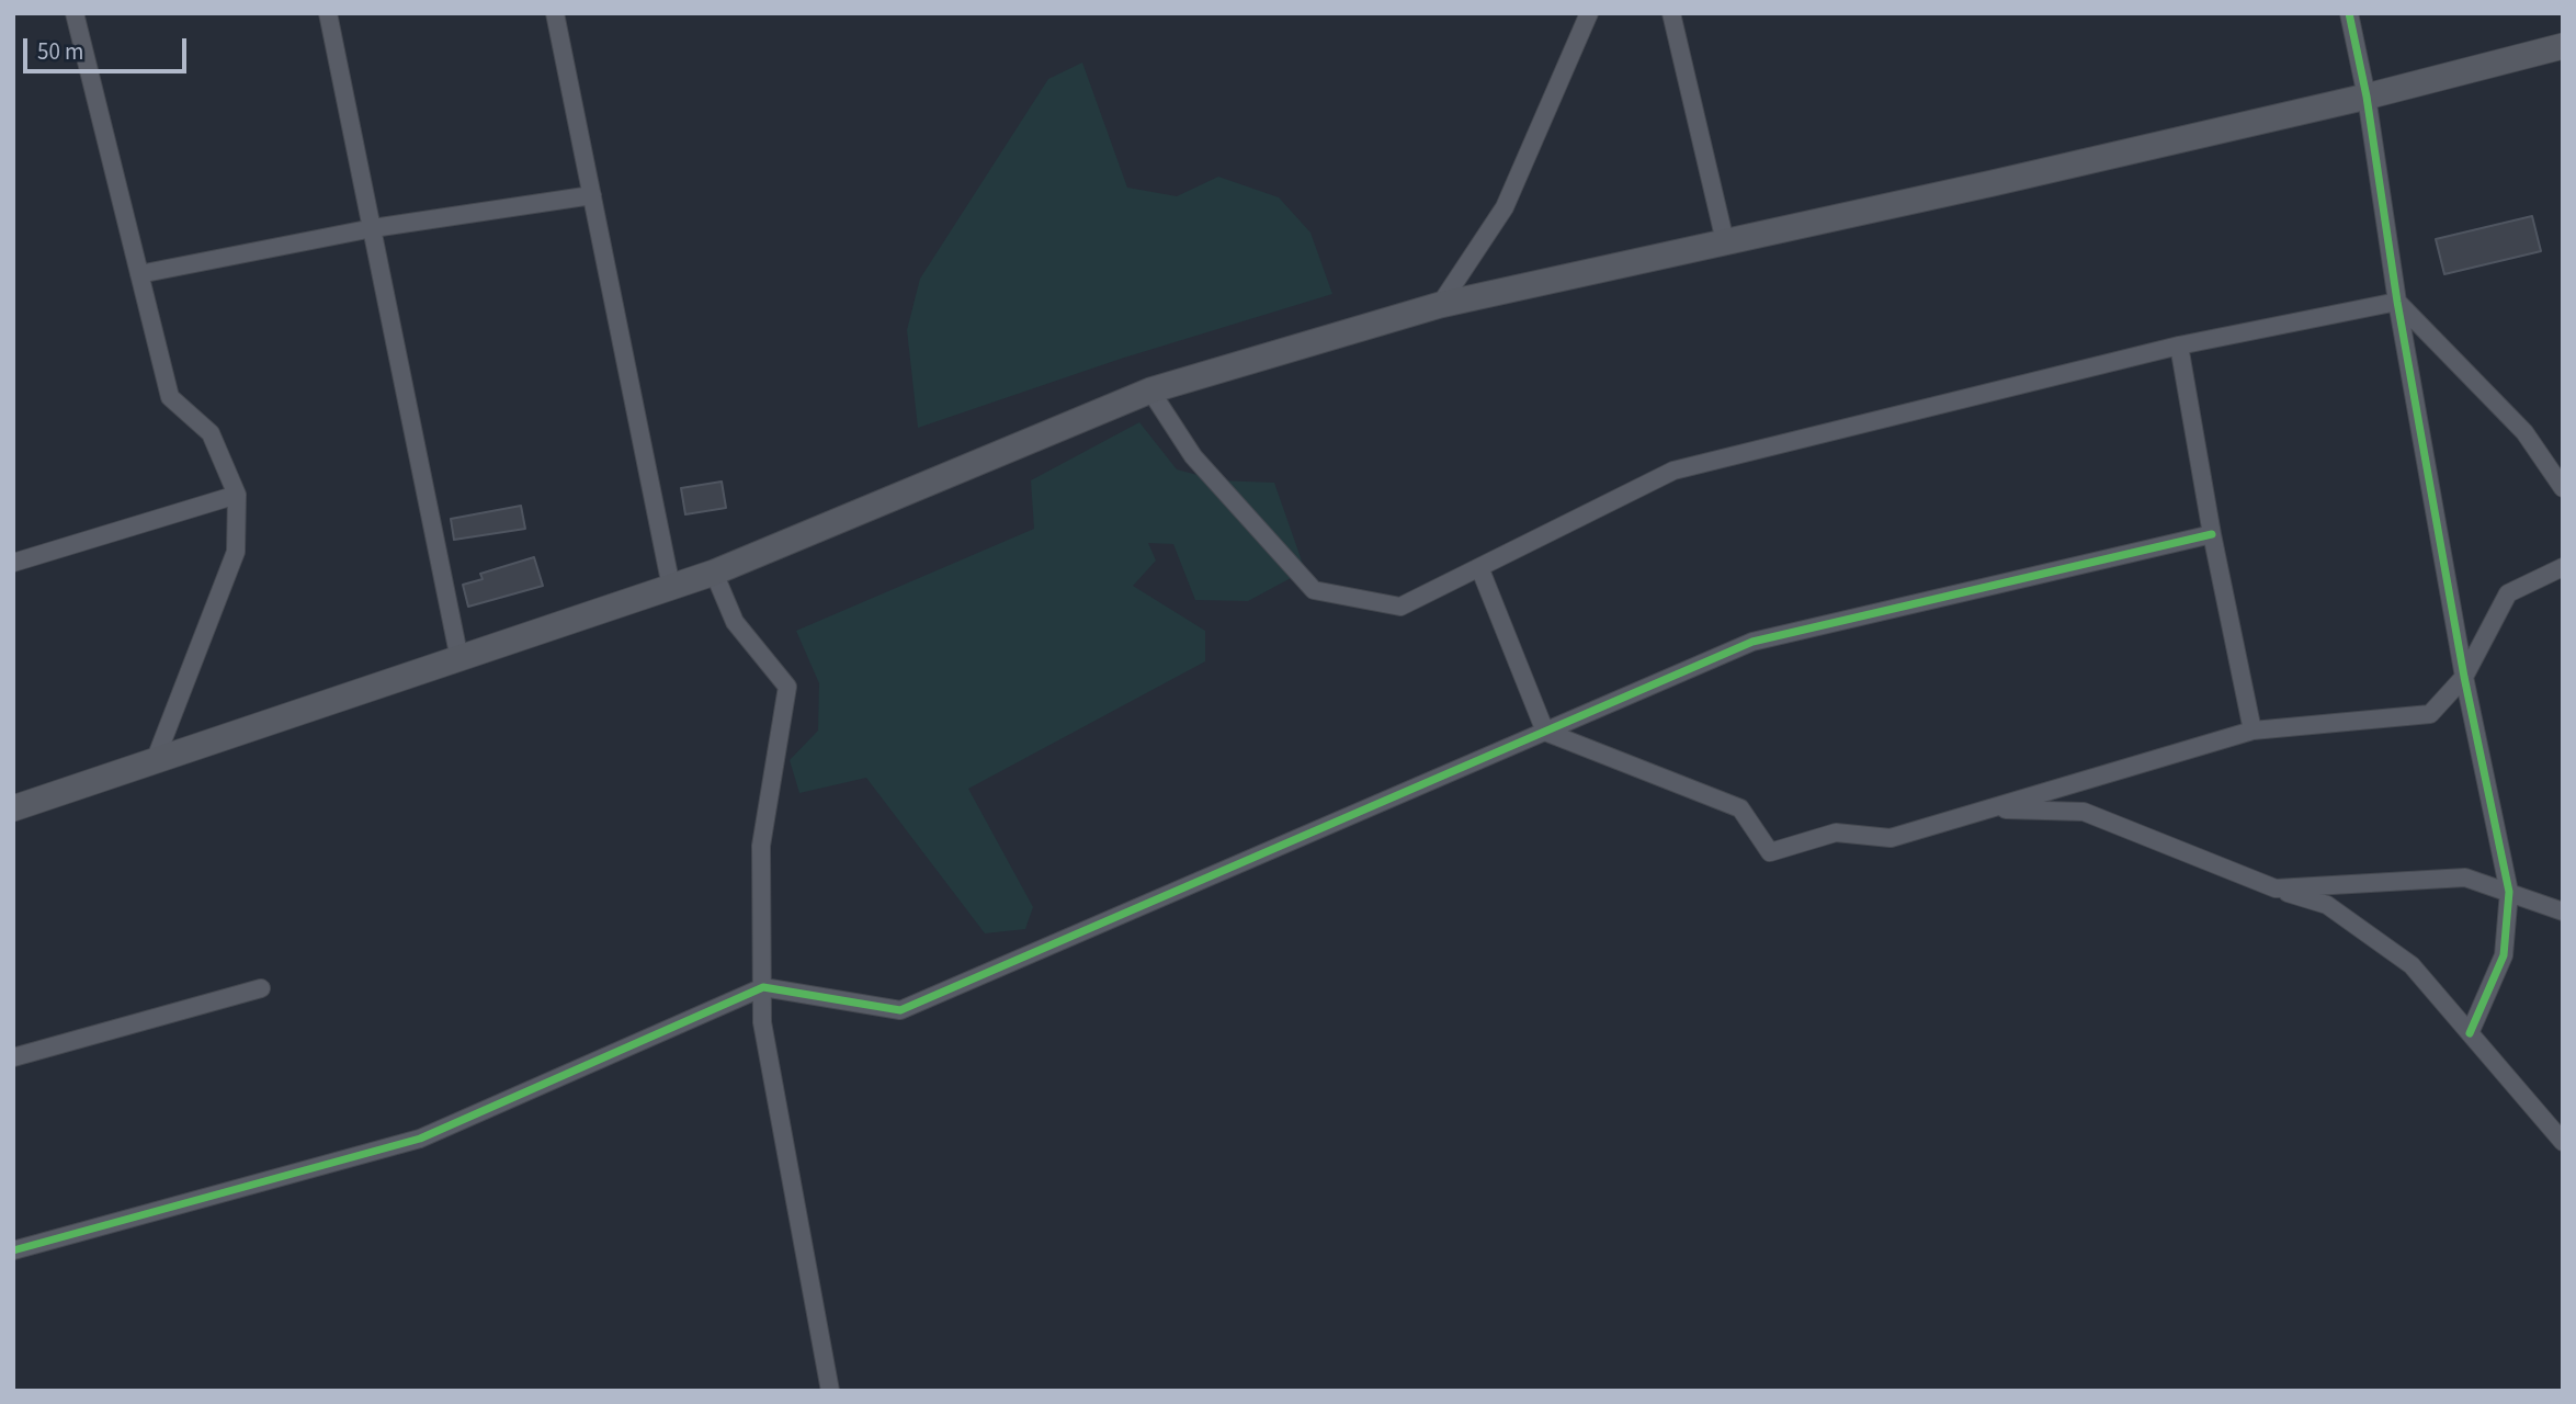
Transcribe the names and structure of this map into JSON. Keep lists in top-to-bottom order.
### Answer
{
  "scale_bar": "50 m"
}
